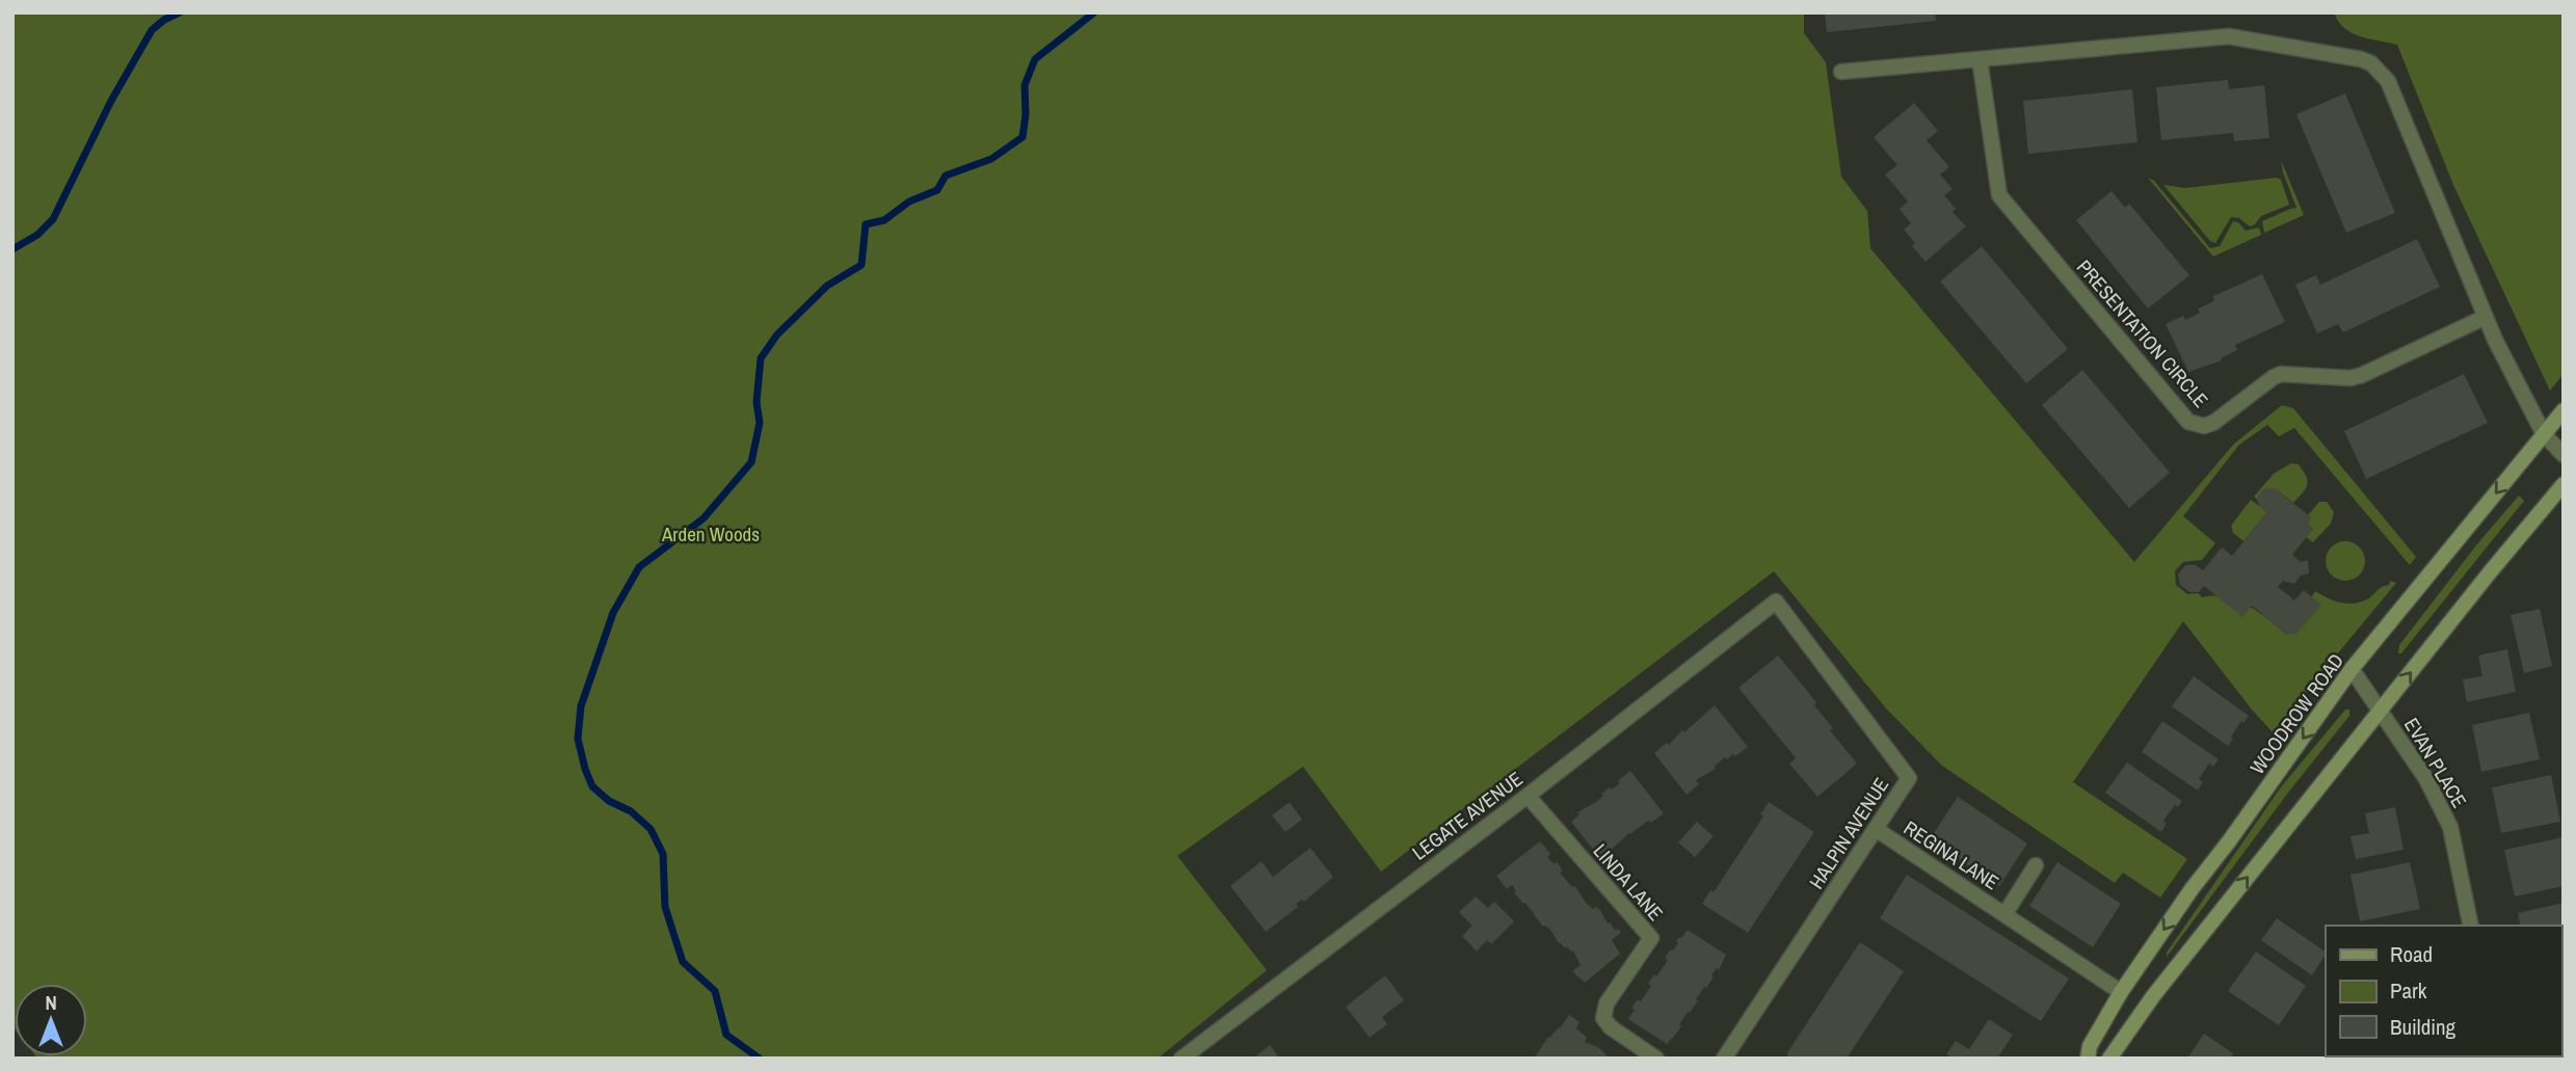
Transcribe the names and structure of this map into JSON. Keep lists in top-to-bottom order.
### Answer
{
  "streets": {
    "street": [
      "PRESENTATION CIRCLE",
      "WOODROW ROAD",
      "EVAN PLACE",
      "LEGATE AVENUE",
      "HALPIN AVENUE",
      "REGINA LANE",
      "LINDA LANE"
    ]
  },
  "crossings": [
    ["WOODROW ROAD", "EVAN PLACE"],
    ["WOODROW ROAD", "REGINA LANE"],
    ["LEGATE AVENUE", "HALPIN AVENUE"],
    ["LEGATE AVENUE", "LINDA LANE"],
    ["HALPIN AVENUE", "REGINA LANE"]
  ],
  "parks": ["Arden Woods"],
  "legend": ["Road", "Park", "Building"],
  "north": "top"
}
